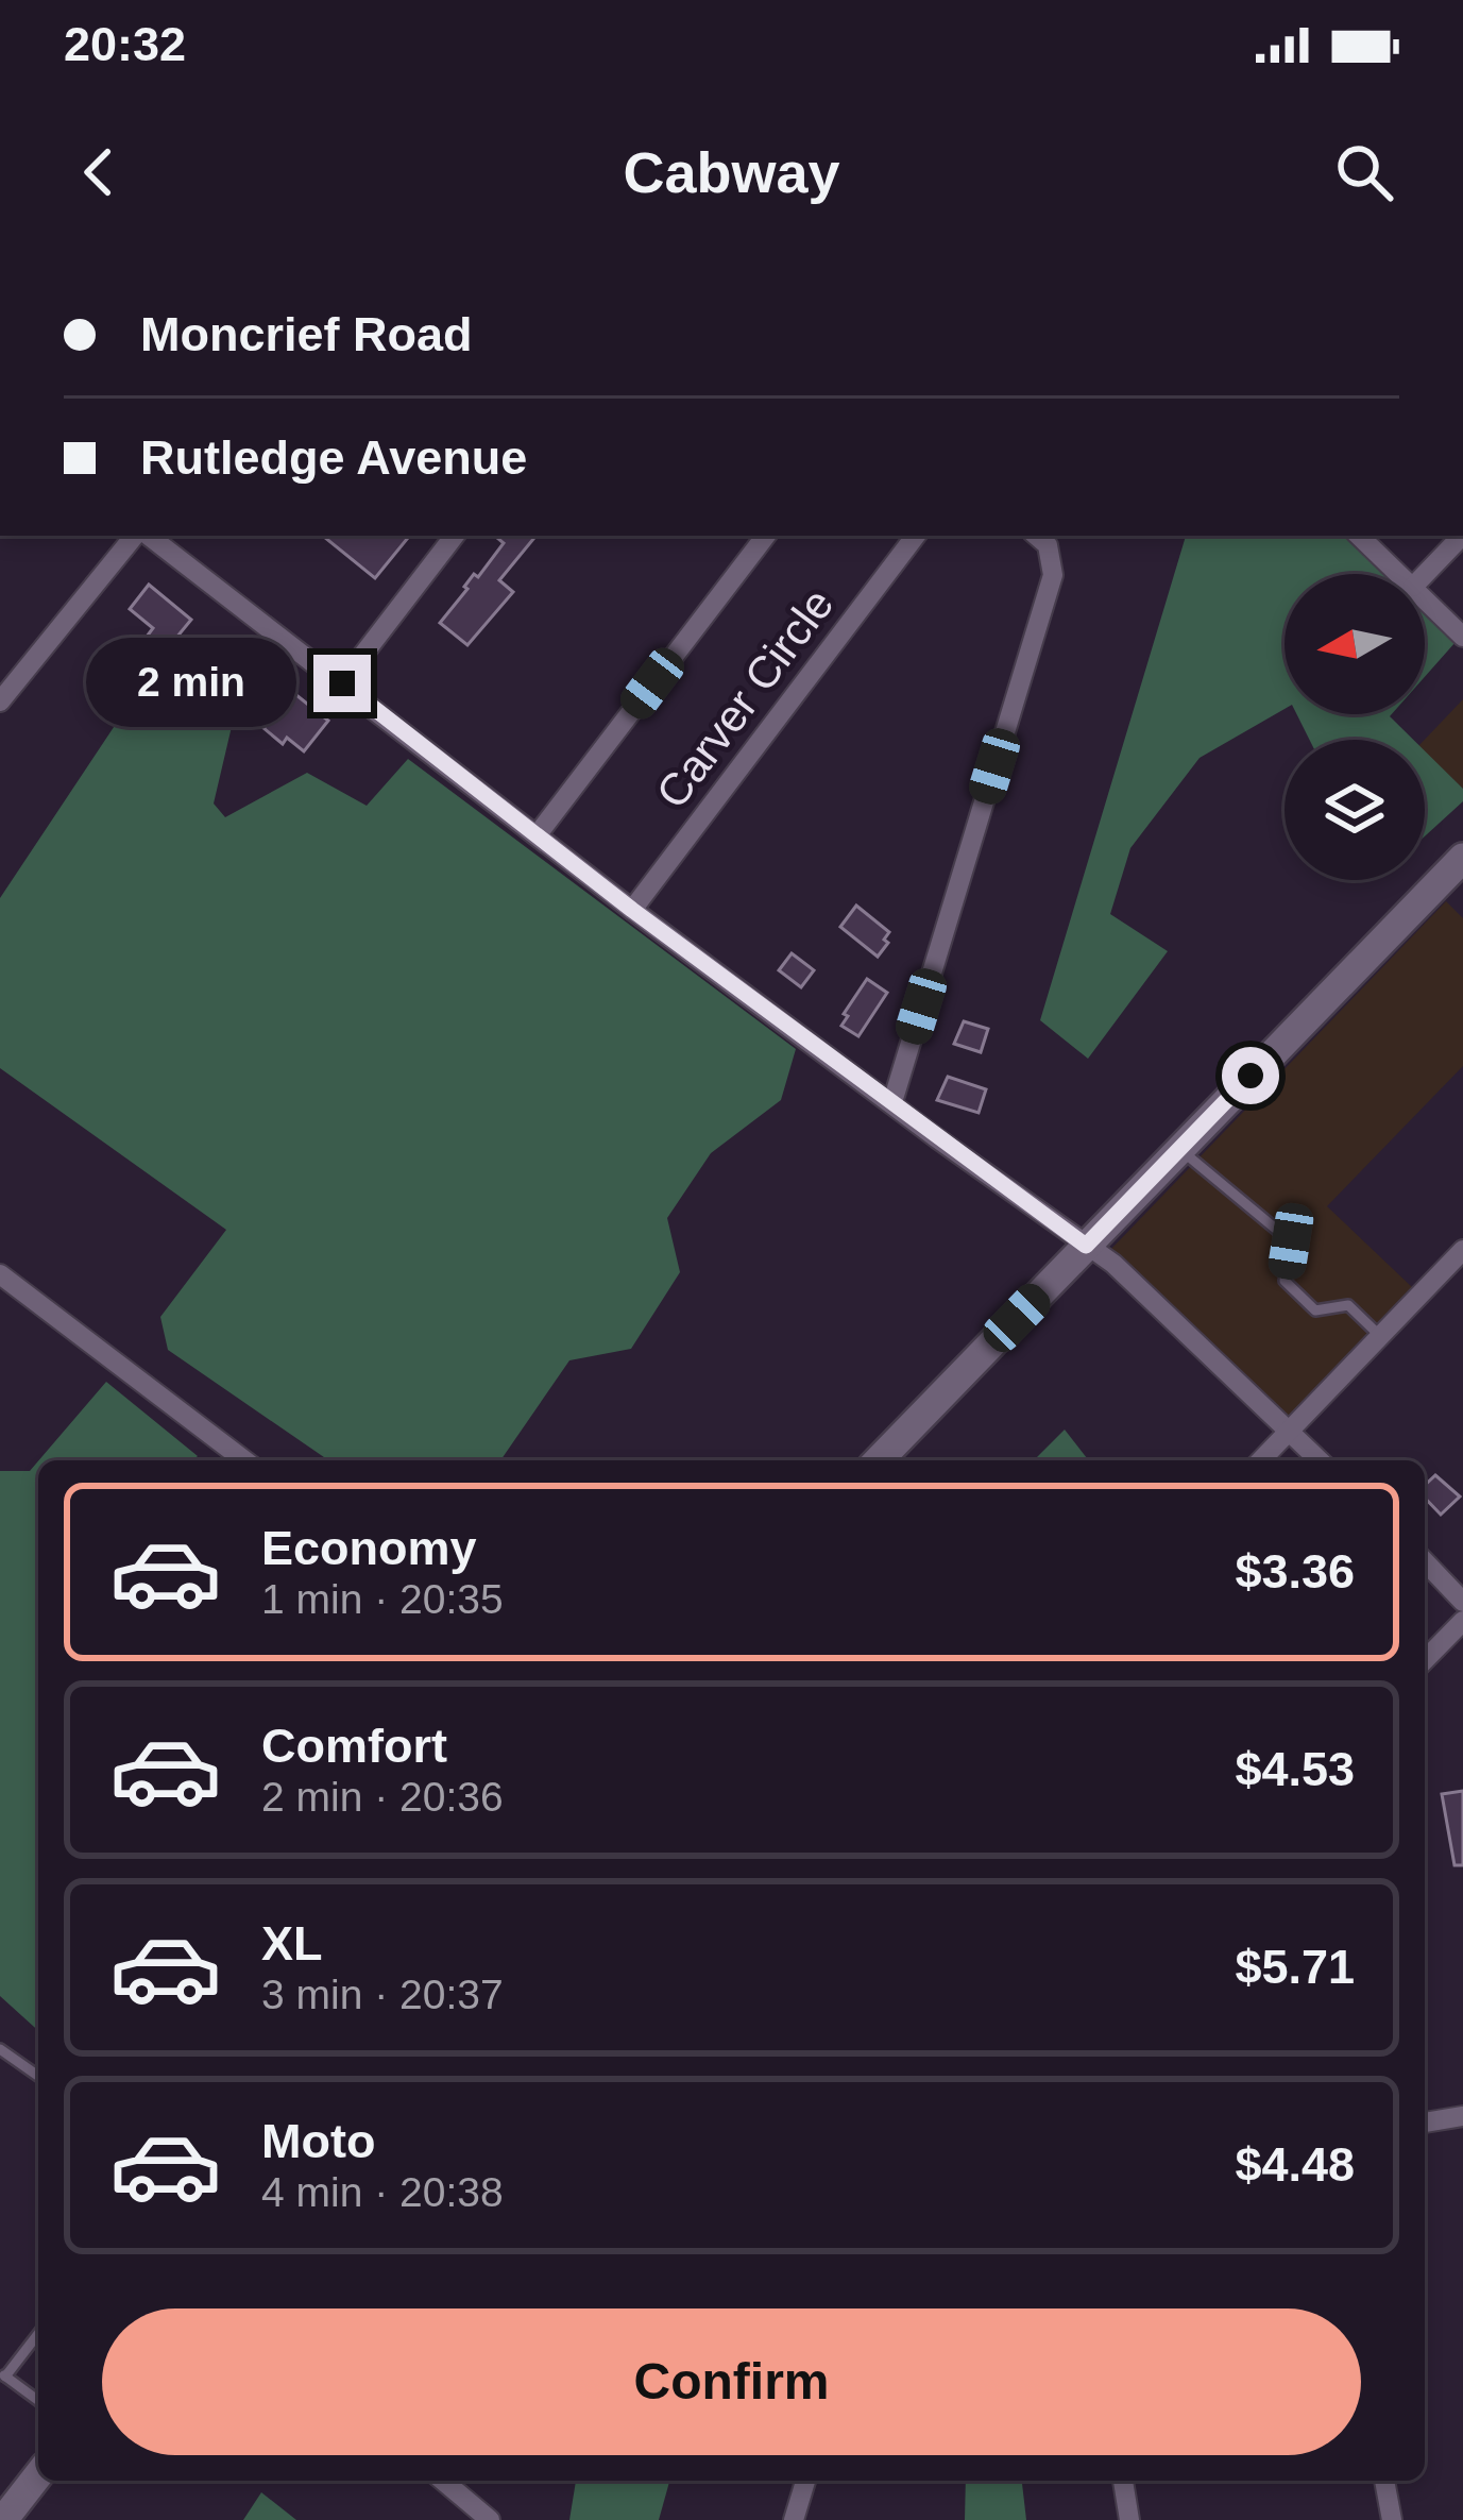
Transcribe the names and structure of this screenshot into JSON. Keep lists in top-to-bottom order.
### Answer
{
  "streets": {
    "street": ["Carver Circle"]
  },
  "north": "left",
  "page": {
    "status": "20:32",
    "header": "Cabway",
    "banner": ["Moncrief Road", "Rutledge Avenue"],
    "bubble": "2 min",
    "list": [
      {
        "name": "Economy",
        "note": "1 min · 20:35",
        "value": "$3.36"
      },
      {
        "name": "Comfort",
        "note": "2 min · 20:36",
        "value": "$4.53"
      },
      {
        "name": "XL",
        "note": "3 min · 20:37",
        "value": "$5.71"
      },
      {
        "name": "Moto",
        "note": "4 min · 20:38",
        "value": "$4.48"
      }
    ],
    "buttons": "Confirm"
  }
}
